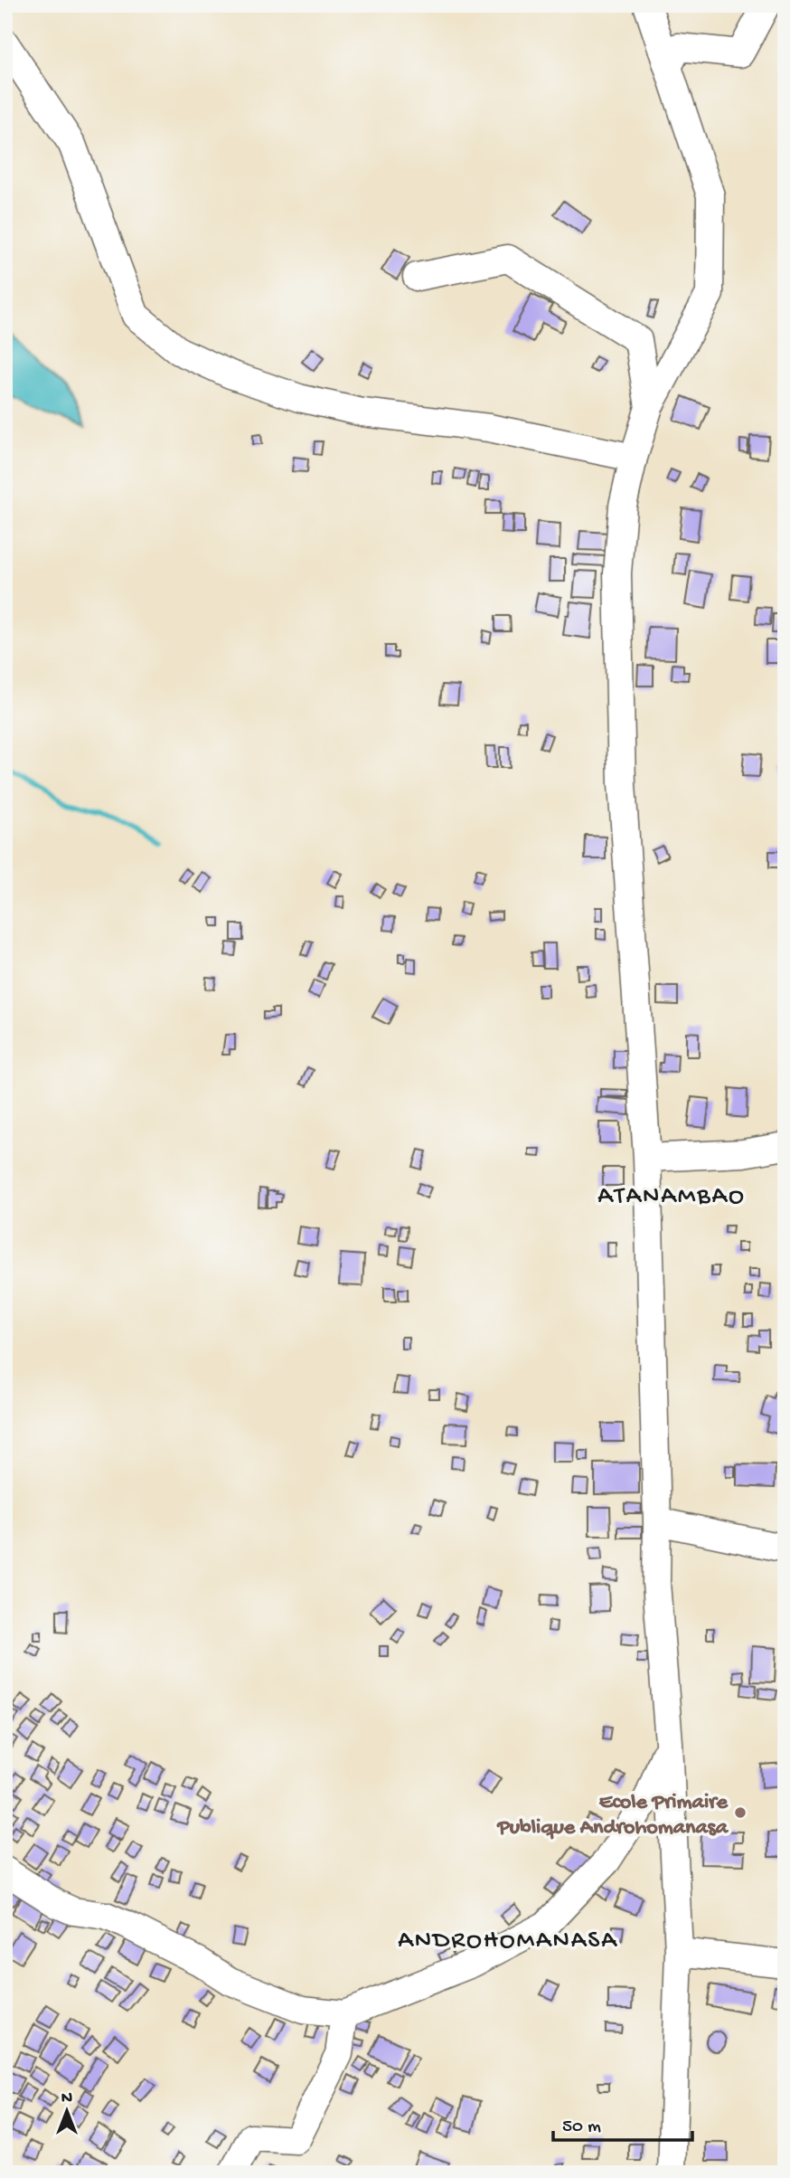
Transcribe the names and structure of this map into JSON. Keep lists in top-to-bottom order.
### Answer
{
  "districts": ["ATANAMBAO", "ANDROHOMANASA"],
  "places": ["Ecole Primaire Publique Androhomanasa"],
  "scale_bar": "50 m",
  "north": "top"
}
